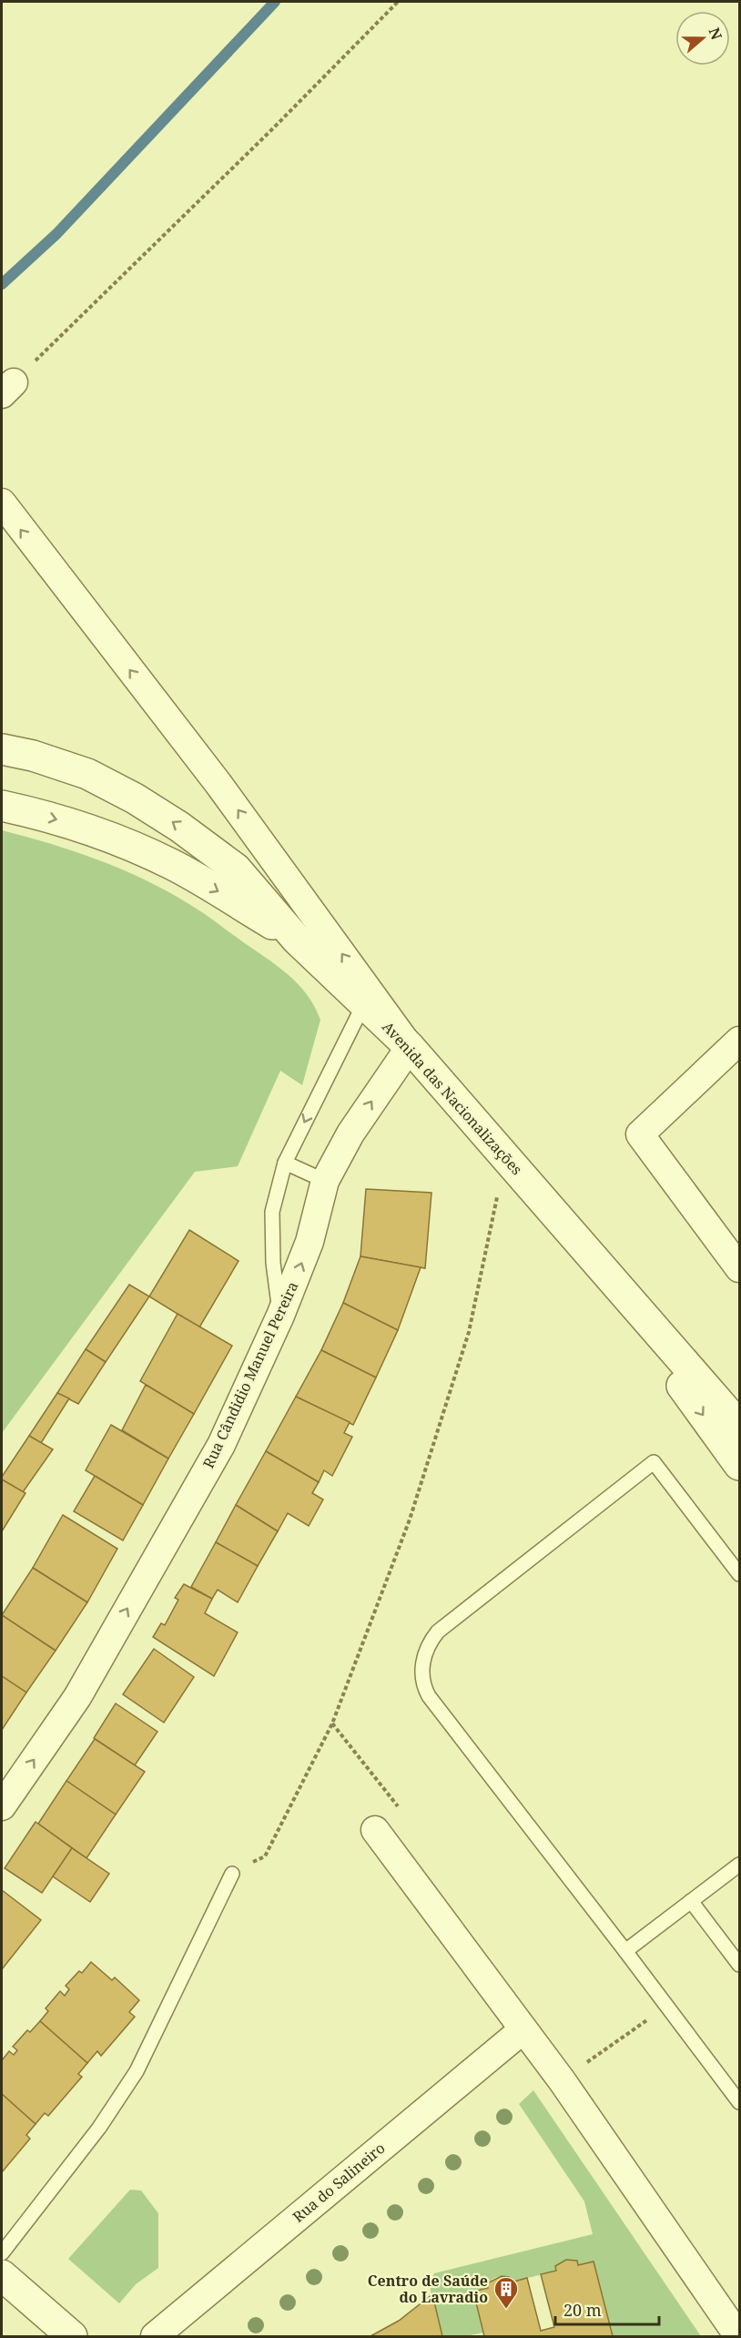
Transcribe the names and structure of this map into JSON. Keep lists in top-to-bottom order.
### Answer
{
  "streets": {
    "street": ["Avenida das Nacionalizações", "Rua Cândidio Manuel Pereira", "Rua do Salineiro"]
  },
  "crossings": [
    ["Avenida das Nacionalizações", "Rua Cândidio Manuel Pereira"]
  ],
  "one_way": ["Rua Cândidio Manuel Pereira"],
  "places": {
    "building": ["Centro de Saúde do Lavradio"]
  },
  "scale_bar": "20 m",
  "north": "right"
}
